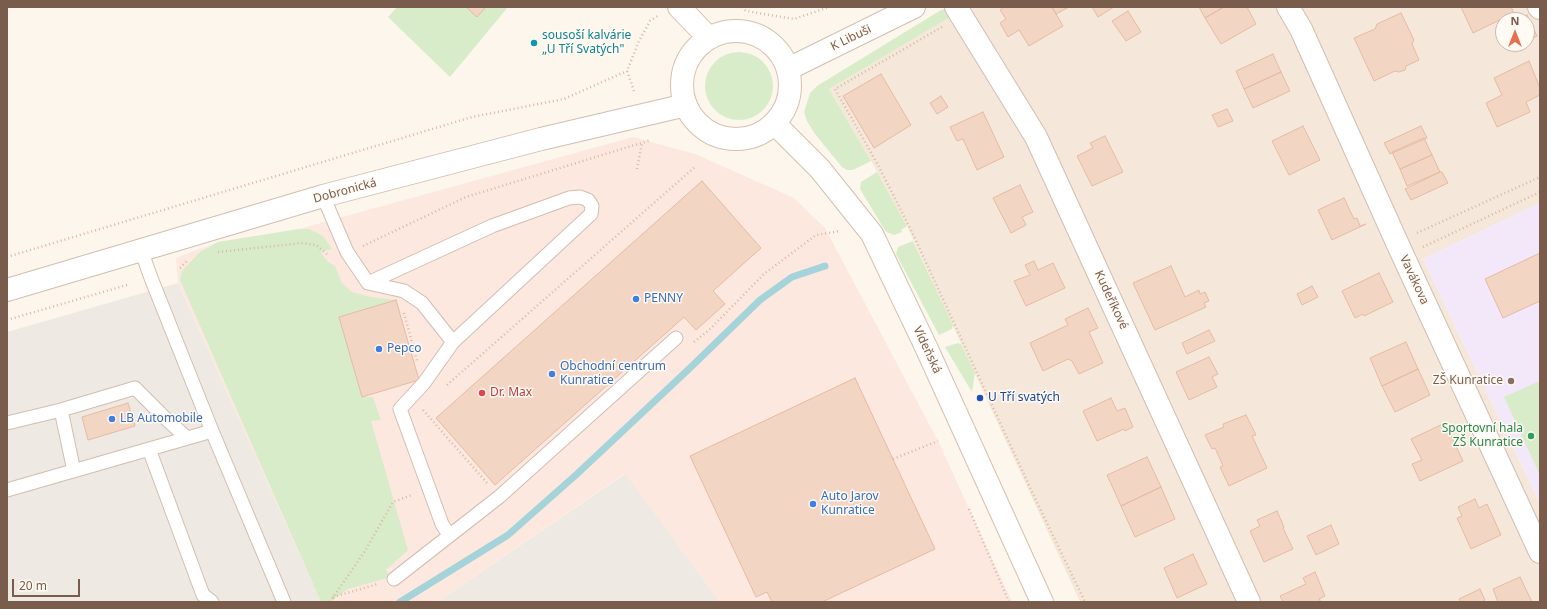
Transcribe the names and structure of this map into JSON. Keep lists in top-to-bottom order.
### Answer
{
  "streets": {
    "street": [
      "K Libuši",
      "Dobronická",
      "Vavákova",
      "Kudeříkové",
      "Vídeňská"
    ]
  },
  "crossings": [
    ["K Libuši", "Dobronická"],
    ["K Libuši", "Vídeňská"],
    ["Dobronická", "Vídeňská"]
  ],
  "places": [
    "sousoší kalvárie „U Tří Svatých\"",
    "PENNY",
    "Pepco",
    "Obchodní centrum Kunratice",
    "ZŠ Kunratice",
    "Dr. Max",
    "U Tří svatých",
    "LB Automobile",
    "Sportovní hala ZŠ Kunratice",
    "Auto Jarov Kunratice"
  ],
  "scale_bar": "20 m",
  "north": "top"
}
